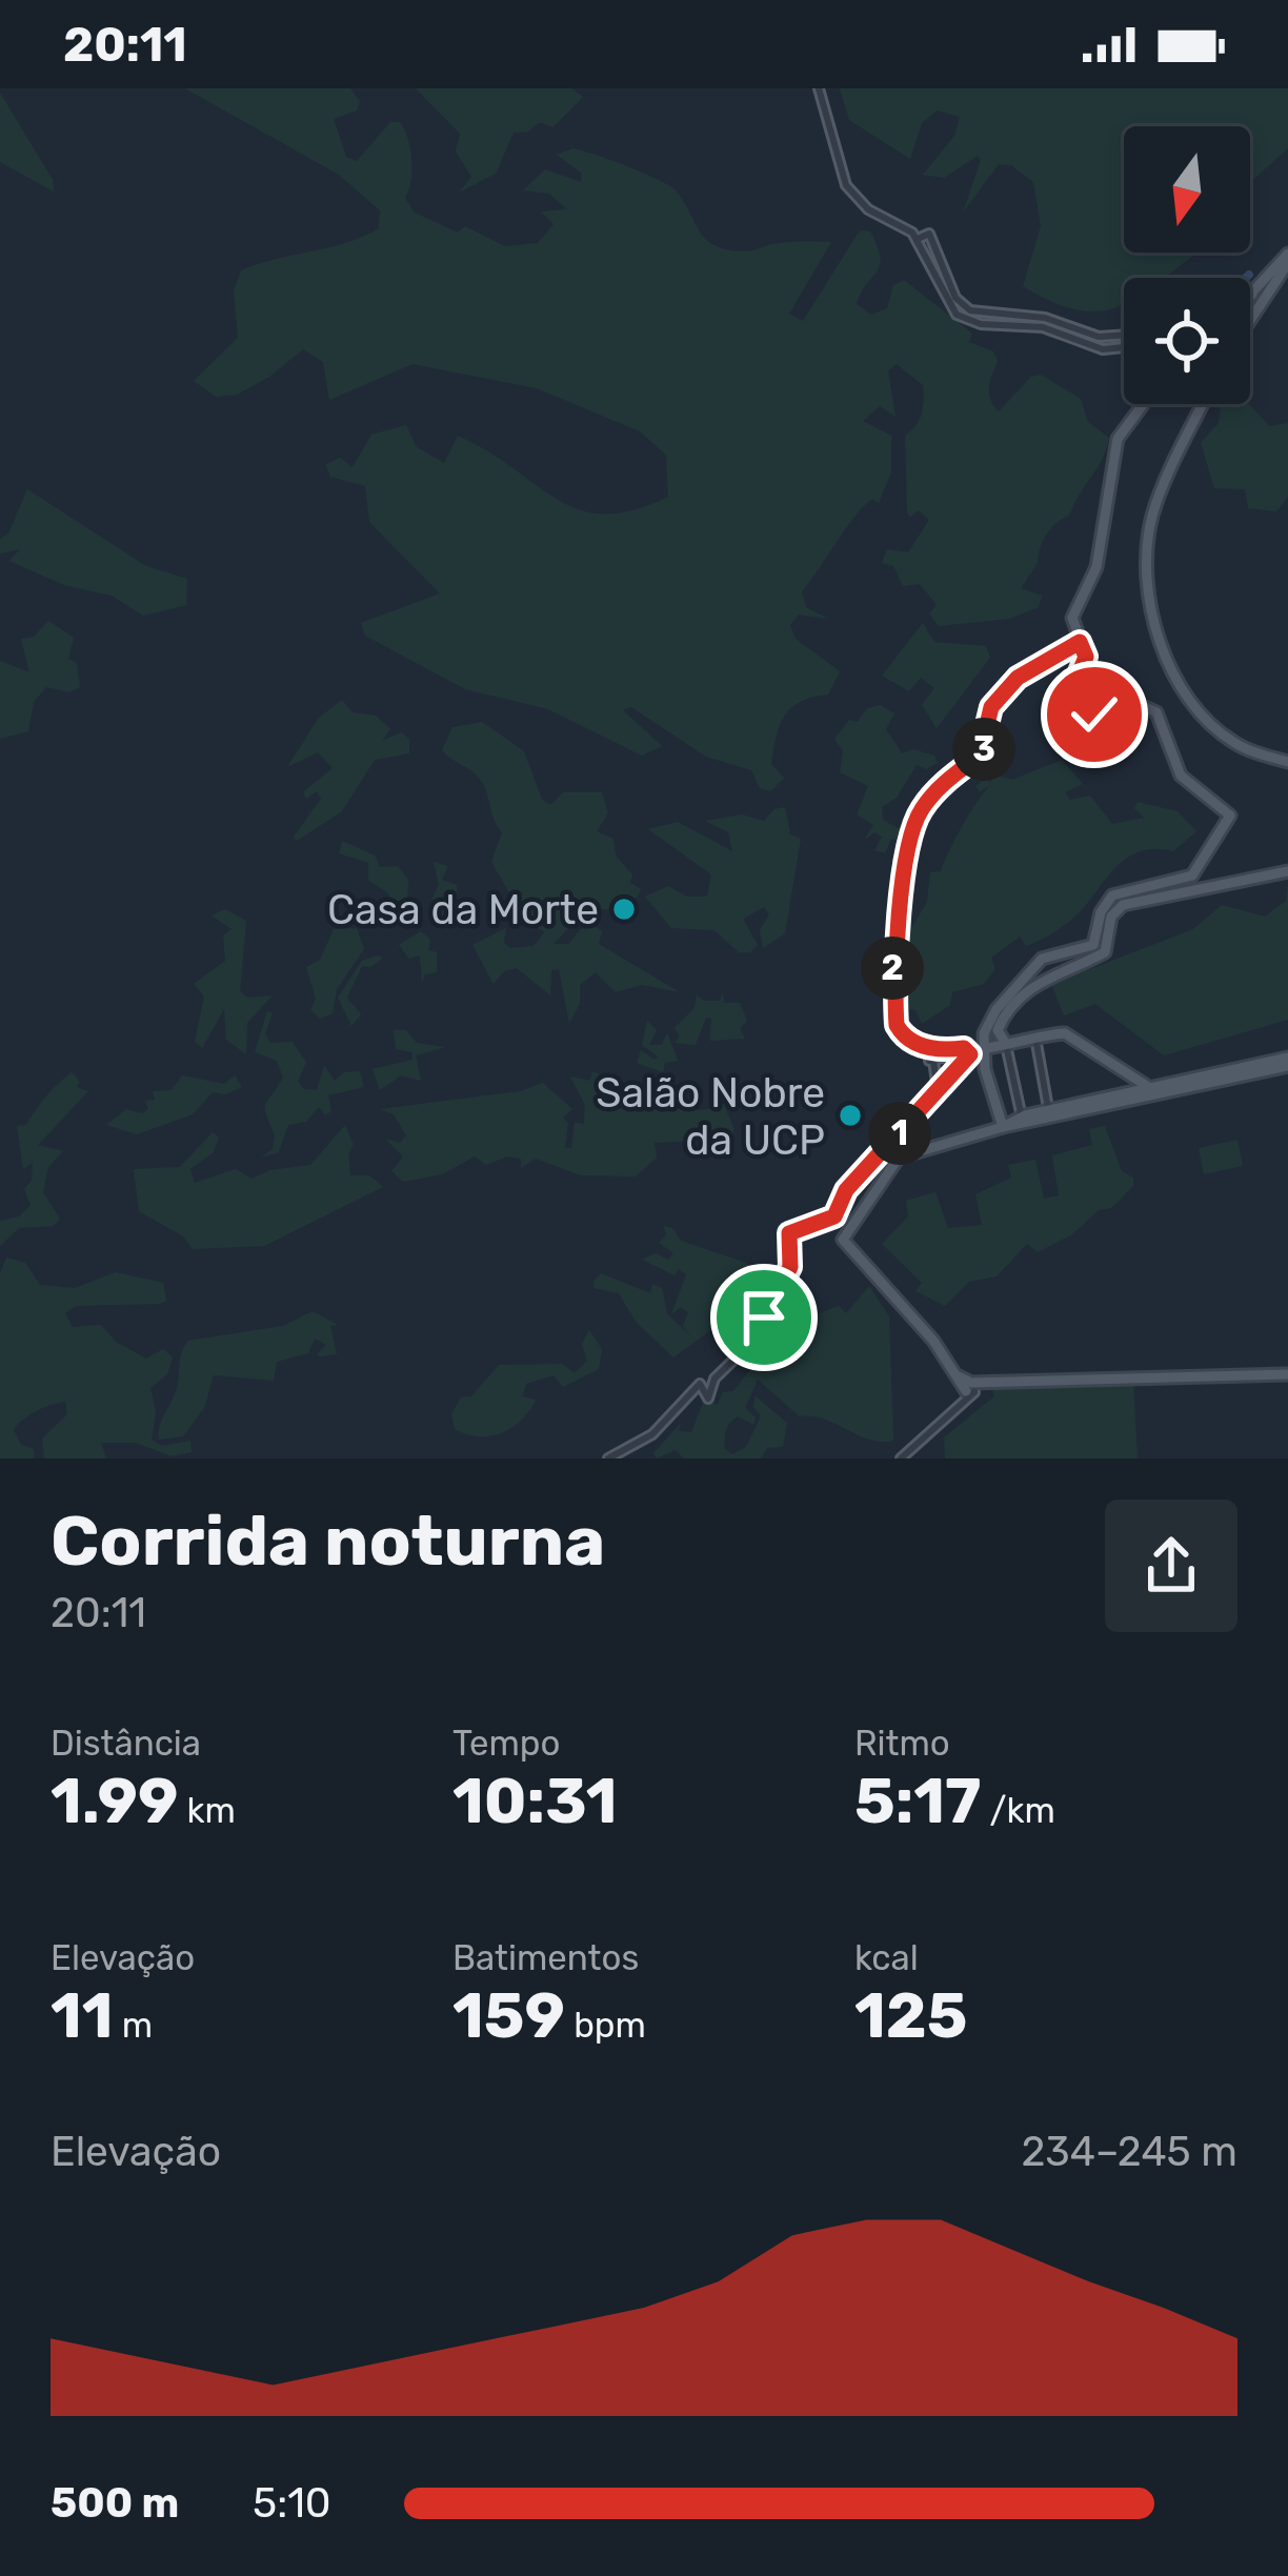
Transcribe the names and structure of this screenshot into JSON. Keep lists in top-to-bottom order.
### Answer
{
  "places": ["Casa da Morte", "Salão Nobre da UCP"],
  "north": "bottom",
  "page": {
    "status": "20:11",
    "pins": ["3", "2", "1"],
    "heading": ["Corrida noturna", "20:11"],
    "stats": [
      ["Distância", "1.99 km"],
      ["Tempo", "10:31"],
      ["Ritmo", "5:17 /km"],
      ["Elevação", "11 m"],
      ["Batimentos", "159 bpm"],
      ["kcal", "125"]
    ],
    "chart": ["Elevação", "234–245 m"],
    "list": [
      {
        "name": "500 m",
        "note": "5:10"
      }
    ]
  }
}
